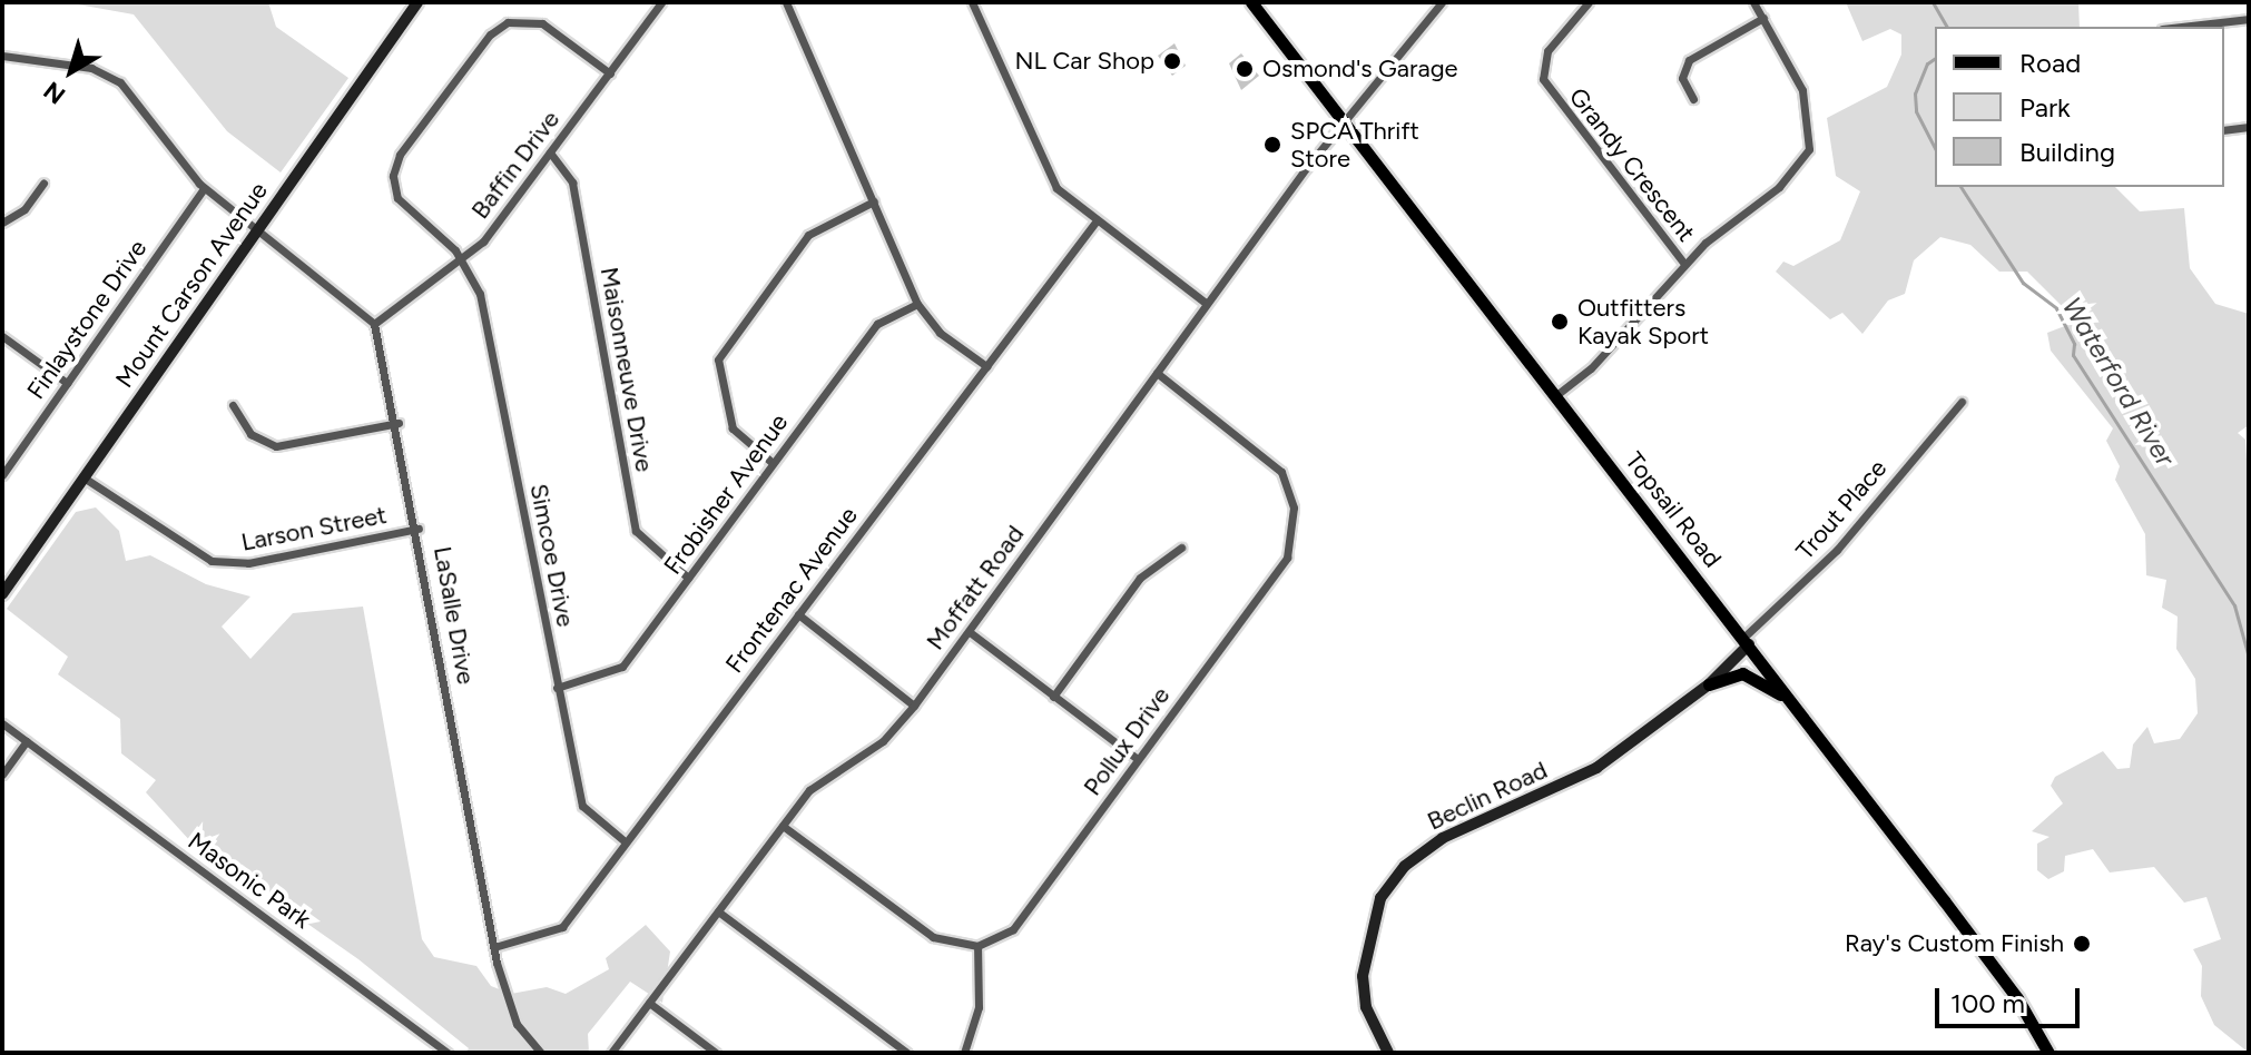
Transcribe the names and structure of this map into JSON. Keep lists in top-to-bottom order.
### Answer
{
  "streets": {
    "main road": ["Mount Carson Avenue", "Topsail Road", "Beclin Road"],
    "street": [
      "Baffin Drive",
      "Grandy Crescent",
      "Finlaystone Drive",
      "Maisonneuve Drive",
      "Frobisher Avenue",
      "Trout Place",
      "Larson Street",
      "Simcoe Drive",
      "Moffatt Road",
      "Frontenac Avenue",
      "LaSalle Drive",
      "Pollux Drive",
      "Masonic Park"
    ]
  },
  "crossings": [
    ["Baffin Drive", "Maisonneuve Drive"],
    ["Baffin Drive", "Simcoe Drive"],
    ["Baffin Drive", "LaSalle Drive"],
    ["Mount Carson Avenue", "Larson Street"],
    ["Maisonneuve Drive", "Frobisher Avenue"],
    ["Frobisher Avenue", "Simcoe Drive"],
    ["Topsail Road", "Trout Place"],
    ["Topsail Road", "Moffatt Road"],
    ["Topsail Road", "Beclin Road"],
    ["Trout Place", "Beclin Road"],
    ["Larson Street", "LaSalle Drive"],
    ["Simcoe Drive", "Frontenac Avenue"],
    ["Moffatt Road", "Pollux Drive"],
    ["Frontenac Avenue", "LaSalle Drive"]
  ],
  "water": ["Waterford River"],
  "places": [
    "NL Car Shop",
    "Osmond's Garage",
    "SPCA Thrift Store",
    "Outfitters Kayak Sport",
    "Ray's Custom Finish"
  ],
  "legend": ["Road", "Park", "Building"],
  "scale_bar": "100 m",
  "north": "bottom left"
}
